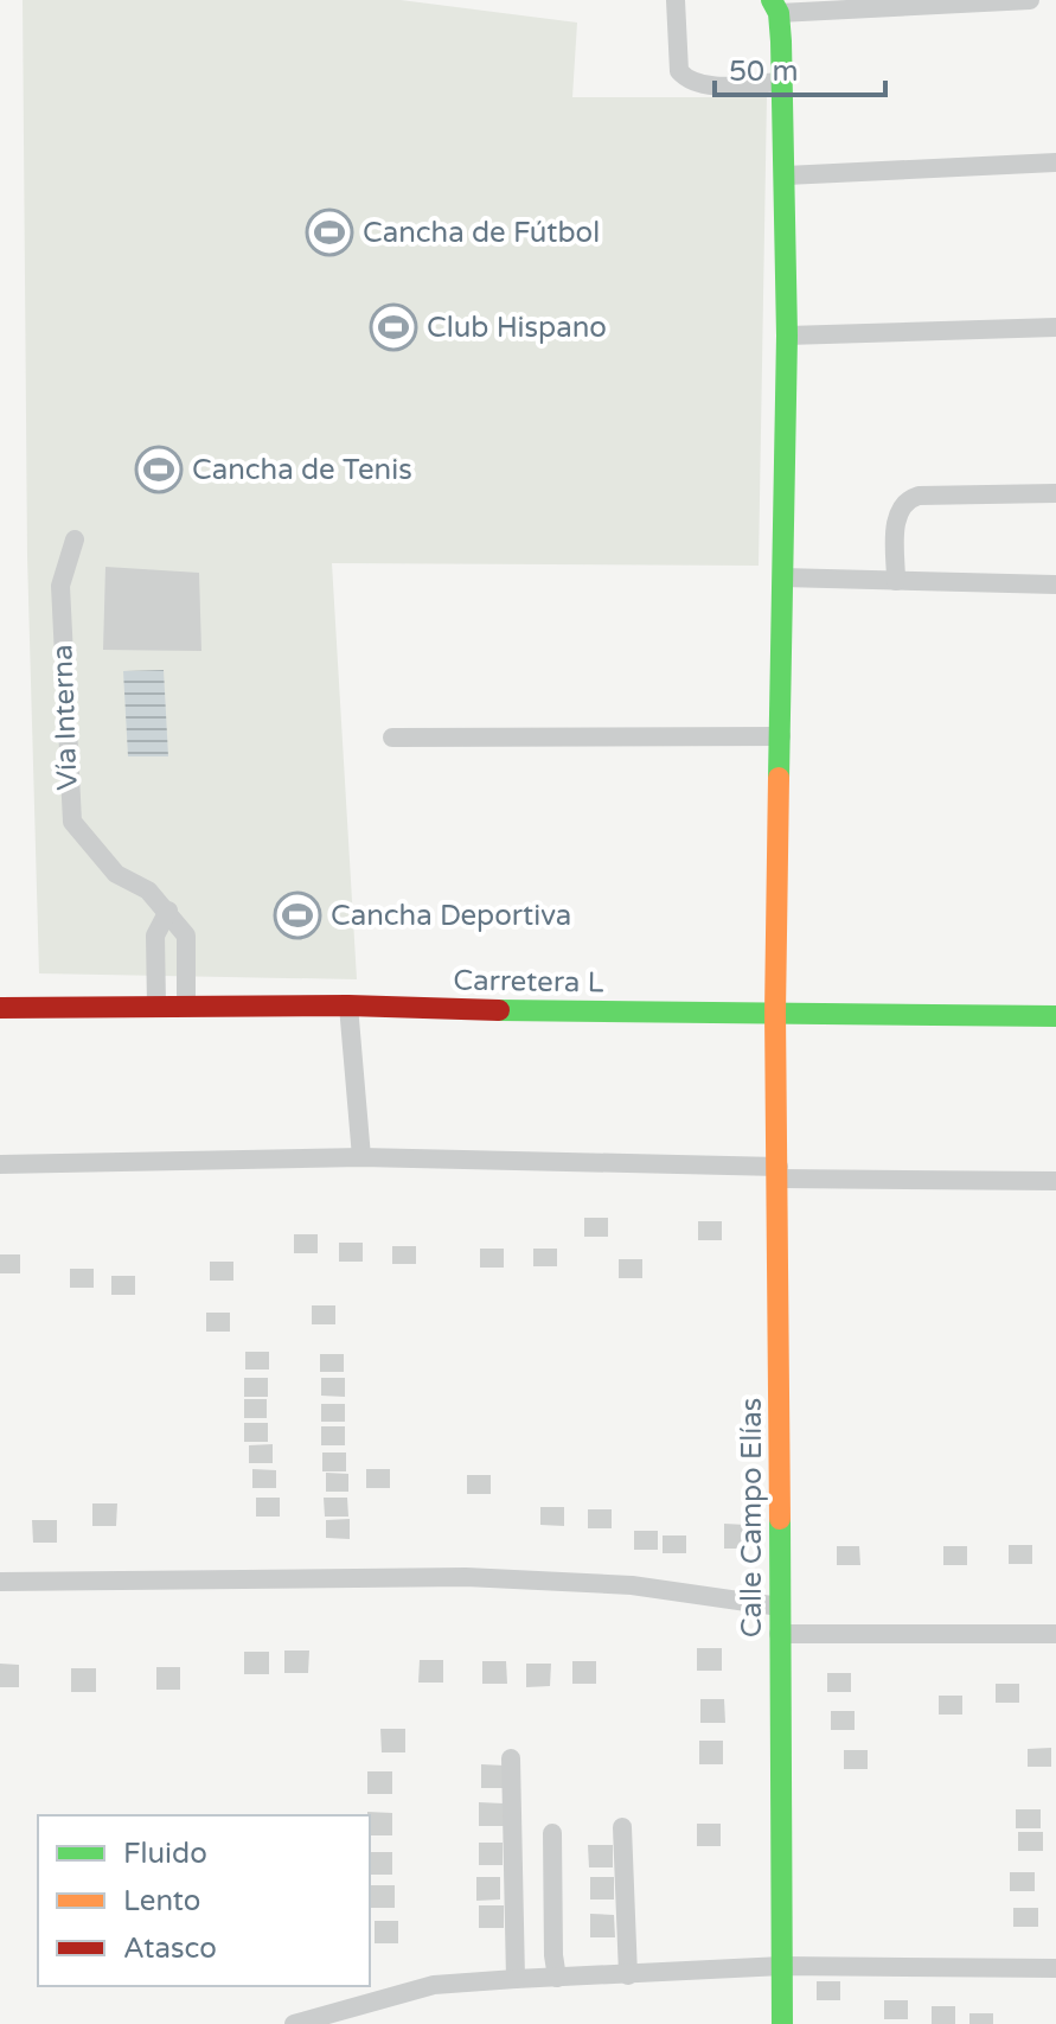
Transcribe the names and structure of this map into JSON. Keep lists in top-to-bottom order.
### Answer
{
  "streets": {
    "street": ["Vía Interna", "Carretera L", "Calle Campo Elías"]
  },
  "crossings": [
    ["Carretera L", "Calle Campo Elías"]
  ],
  "places": {
    "sports": [
      "Cancha de Fútbol",
      "Club Hispano",
      "Cancha de Tenis",
      "Cancha Deportiva"
    ]
  },
  "legend": ["Fluido", "Lento", "Atasco"],
  "scale_bar": "50 m"
}
